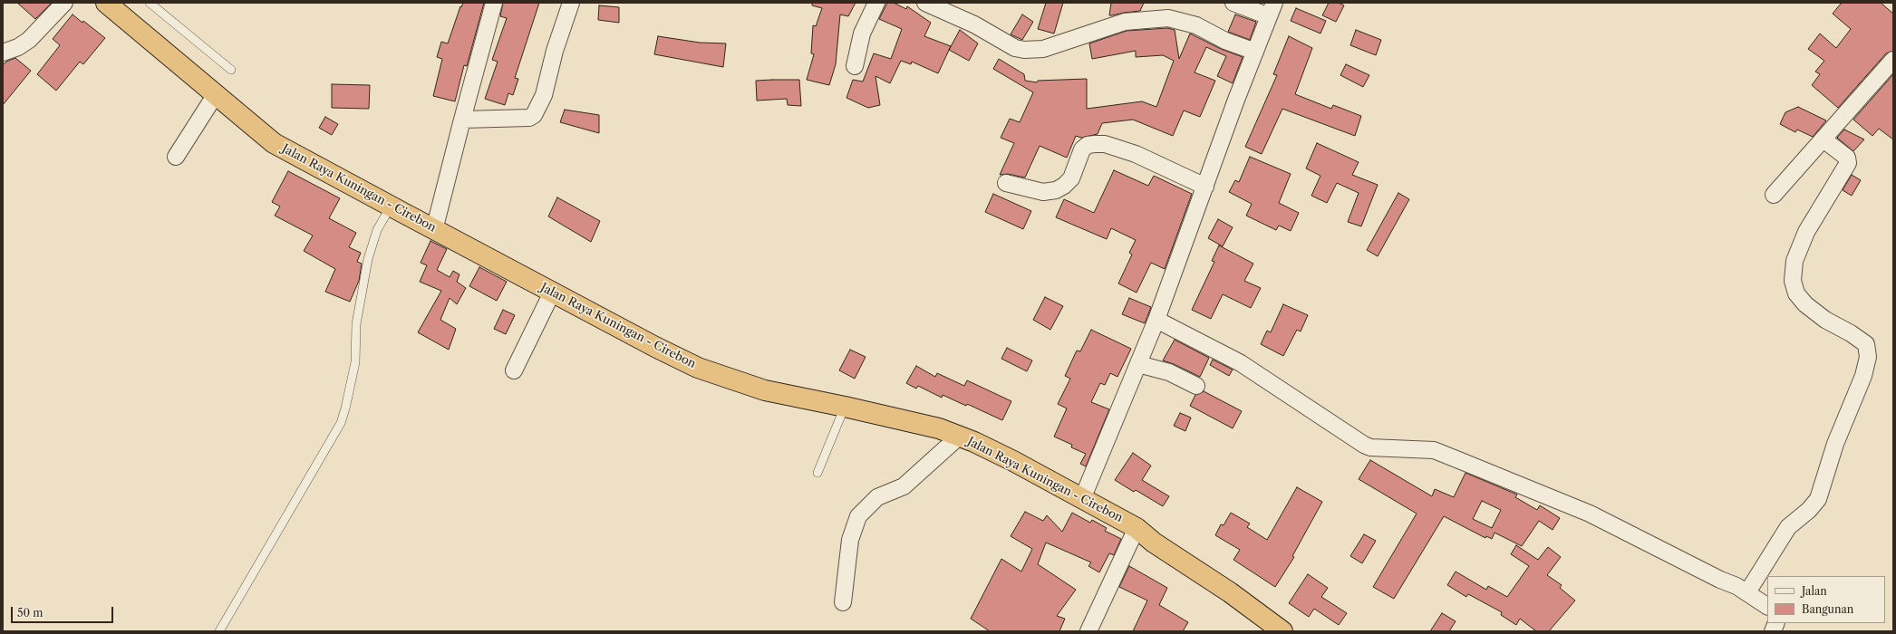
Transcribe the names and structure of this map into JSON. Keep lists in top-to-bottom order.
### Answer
{
  "streets": {
    "highway": ["Jalan Raya Kuningan - Cirebon"]
  },
  "legend": ["Jalan", "Bangunan"],
  "scale_bar": "50 m"
}
